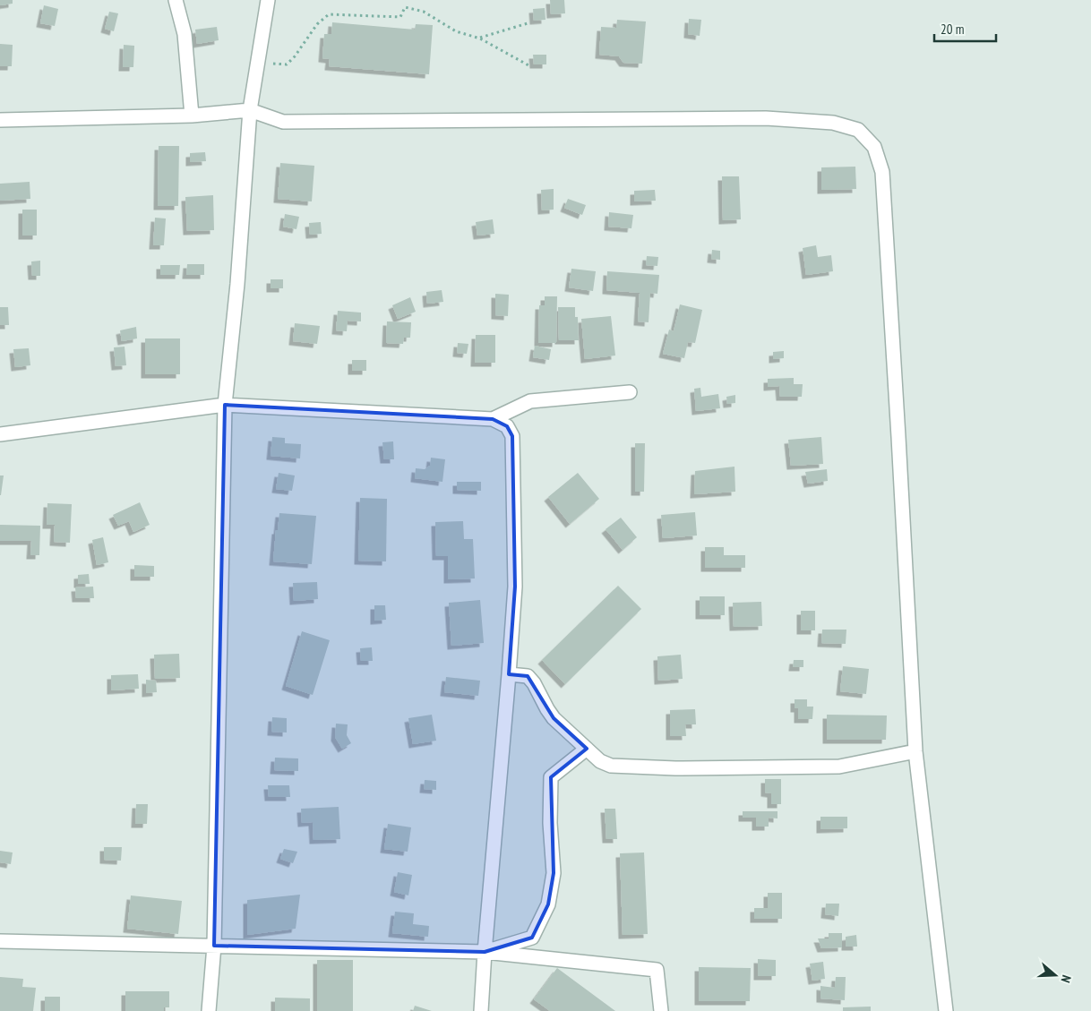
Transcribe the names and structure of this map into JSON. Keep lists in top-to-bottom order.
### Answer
{
  "scale_bar": "20 m",
  "north": "right"
}
